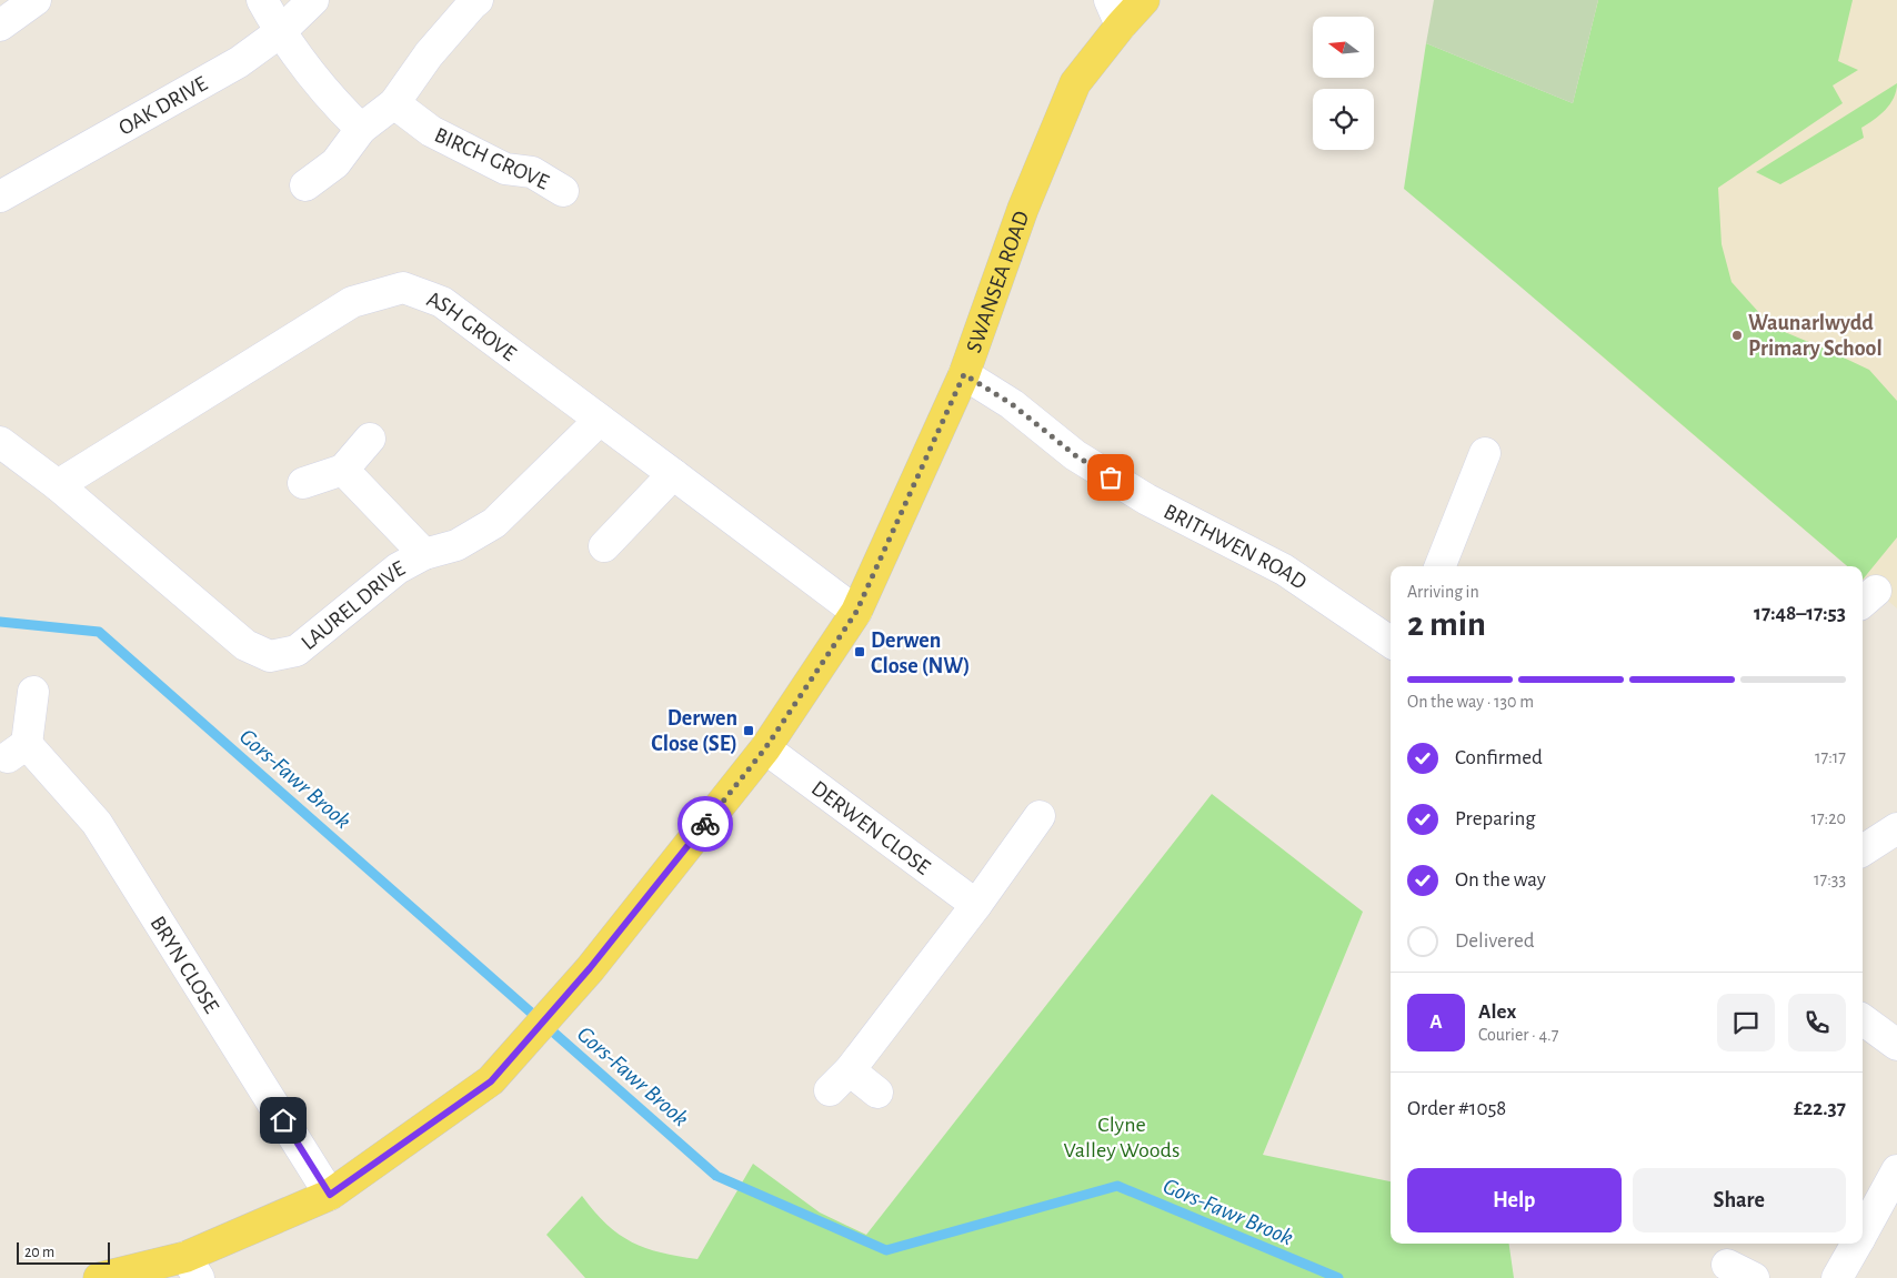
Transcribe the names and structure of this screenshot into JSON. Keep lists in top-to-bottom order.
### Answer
{
  "streets": {
    "main road": ["SWANSEA ROAD"],
    "street": [
      "OAK DRIVE",
      "BIRCH GROVE",
      "ASH GROVE",
      "BRITHWEN ROAD",
      "LAUREL DRIVE",
      "DERWEN CLOSE",
      "BRYN CLOSE"
    ]
  },
  "crossings": [
    ["SWANSEA ROAD", "ASH GROVE"],
    ["SWANSEA ROAD", "BRITHWEN ROAD"],
    ["SWANSEA ROAD", "DERWEN CLOSE"],
    ["SWANSEA ROAD", "BRYN CLOSE"],
    ["ASH GROVE", "LAUREL DRIVE"]
  ],
  "water": ["Gors-Fawr Brook"],
  "parks": ["Clyne Valley Woods"],
  "places": {
    "other": ["Waunarlwydd Primary School"],
    "transit": ["Derwen Close (NW)", "Derwen Close (SE)"]
  },
  "scale_bar": "20 m",
  "north": "left",
  "page": {
    "heading": ["2 min", "Arriving in", "17:48–17:53"],
    "panel": [
      "Alex",
      "Courier · 4.7",
      "Order #1058",
      "£22.37"
    ],
    "bar": "On the way · 130 m",
    "list": [
      ["Confirmed", "17:17"],
      ["Preparing", "17:20"],
      ["On the way", "17:33"],
      "Delivered"
    ],
    "round": "A",
    "buttons": ["Help", "Share"],
    "scale": "20 m"
  }
}
